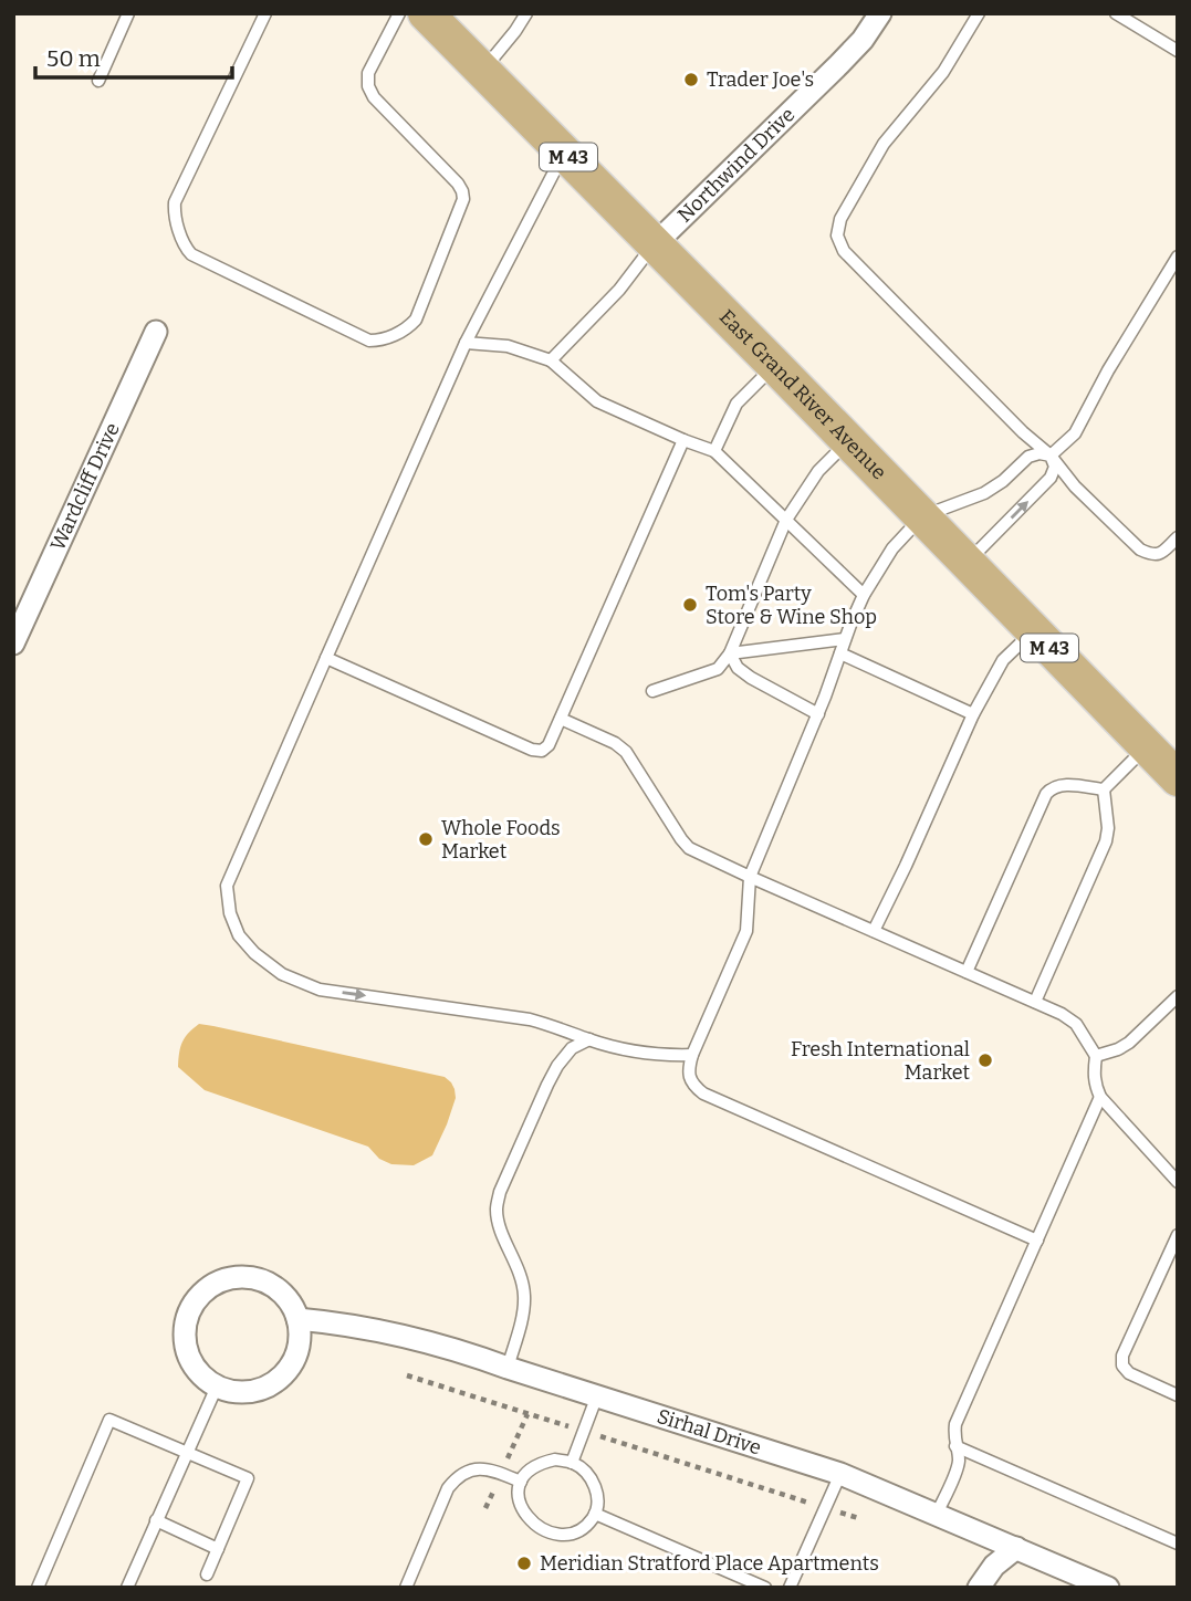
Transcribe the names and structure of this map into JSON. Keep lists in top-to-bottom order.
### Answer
{
  "streets": {
    "main road": ["M 43", "East Grand River Avenue"],
    "street": ["Northwind Drive", "Wardcliff Drive", "Sirhal Drive"]
  },
  "crossings": [
    ["Northwind Drive", "East Grand River Avenue"]
  ],
  "places": [
    "Trader Joe's",
    "Tom's Party Store & Wine Shop",
    "Whole Foods Market",
    "Fresh International Market",
    "Meridian Stratford Place Apartments"
  ],
  "scale_bar": "50 m"
}
